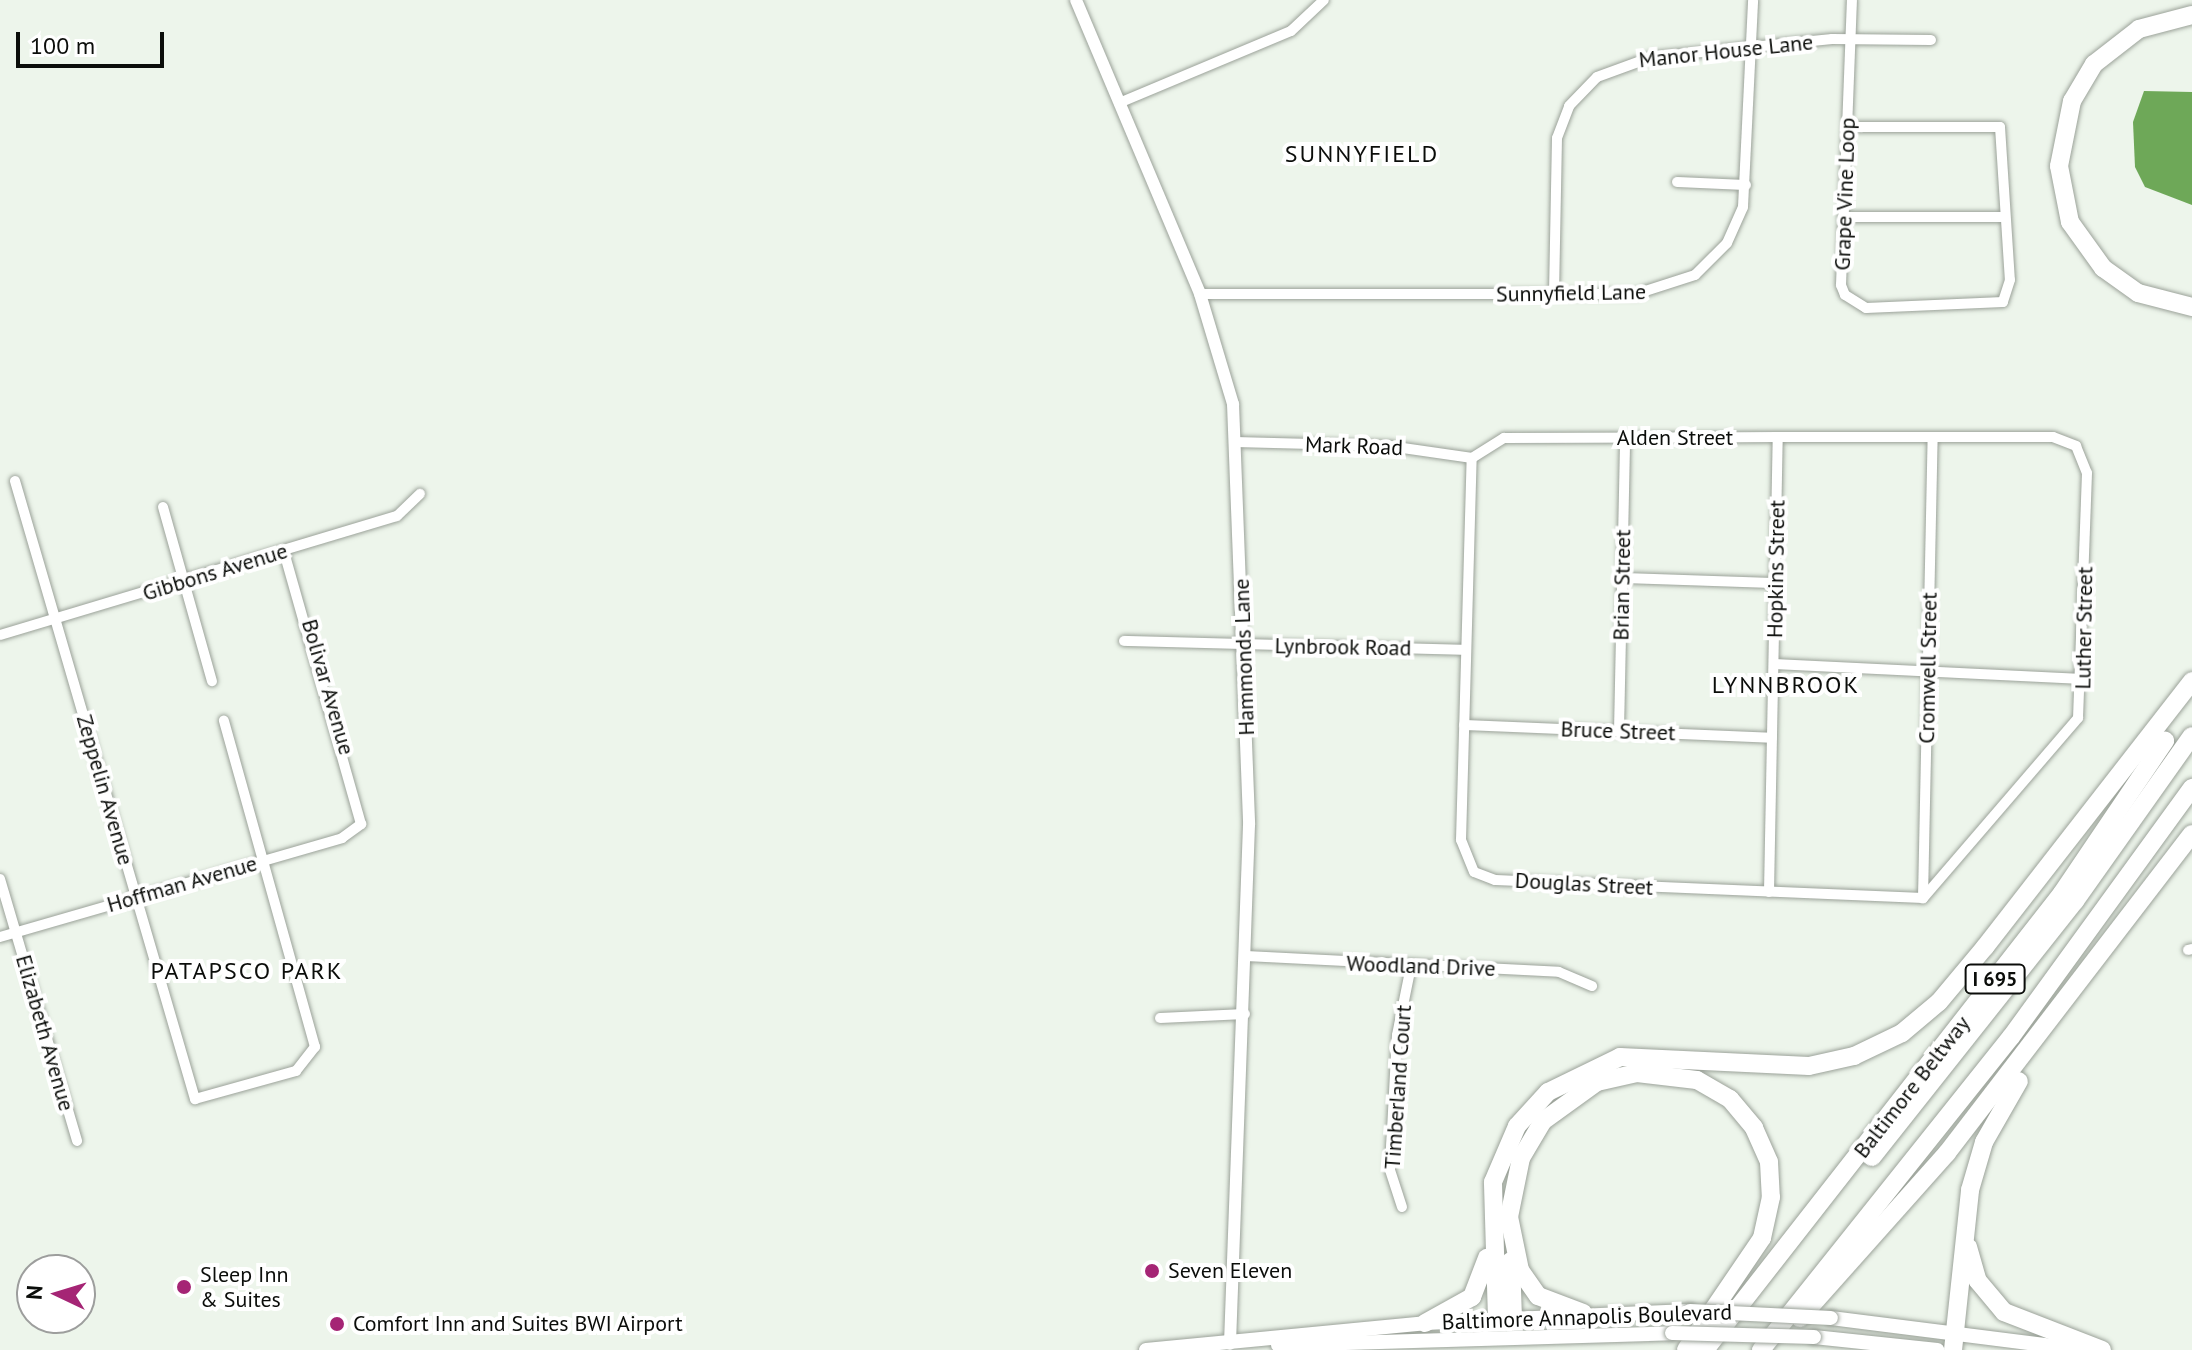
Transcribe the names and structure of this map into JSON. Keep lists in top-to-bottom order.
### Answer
{
  "streets": {
    "highway": ["I 695", "Baltimore Beltway"],
    "main road": ["Baltimore Annapolis Boulevard"],
    "street": [
      "Manor House Lane",
      "Grape Vine Loop",
      "Sunnyfield Lane",
      "Alden Street",
      "Mark Road",
      "Hopkins Street",
      "Gibbons Avenue",
      "Brian Street",
      "Luther Street",
      "Lynbrook Road",
      "Hammonds Lane",
      "Cromwell Street",
      "Bolivar Avenue",
      "Bruce Street",
      "Zeppelin Avenue",
      "Hoffman Avenue",
      "Douglas Street",
      "Woodland Drive",
      "Elizabeth Avenue",
      "Timberland Court"
    ]
  },
  "crossings": [
    ["Manor House Lane", "Grape Vine Loop"],
    ["Manor House Lane", "Sunnyfield Lane"],
    ["Sunnyfield Lane", "Hammonds Lane"],
    ["Alden Street", "Mark Road"],
    ["Alden Street", "Hopkins Street"],
    ["Alden Street", "Brian Street"],
    ["Alden Street", "Luther Street"],
    ["Alden Street", "Cromwell Street"],
    ["Mark Road", "Hammonds Lane"],
    ["Hopkins Street", "Bruce Street"],
    ["Hopkins Street", "Douglas Street"],
    ["Gibbons Avenue", "Bolivar Avenue"],
    ["Gibbons Avenue", "Zeppelin Avenue"],
    ["Brian Street", "Bruce Street"],
    ["Luther Street", "Cromwell Street"],
    ["Luther Street", "Douglas Street"],
    ["Lynbrook Road", "Hammonds Lane"],
    ["Lynbrook Road", "Douglas Street"],
    ["Hammonds Lane", "Woodland Drive"],
    ["Hammonds Lane", "Baltimore Annapolis Boulevard"],
    ["Cromwell Street", "Douglas Street"],
    ["Bolivar Avenue", "Hoffman Avenue"],
    ["Bruce Street", "Douglas Street"],
    ["Zeppelin Avenue", "Hoffman Avenue"],
    ["Hoffman Avenue", "Elizabeth Avenue"],
    ["Woodland Drive", "Timberland Court"]
  ],
  "districts": ["SUNNYFIELD", "LYNNBROOK", "PATAPSCO PARK"],
  "places": ["Seven Eleven", "Sleep Inn & Suites", "Comfort Inn and Suites BWI Airport"],
  "scale_bar": "100 m",
  "north": "left"
}
